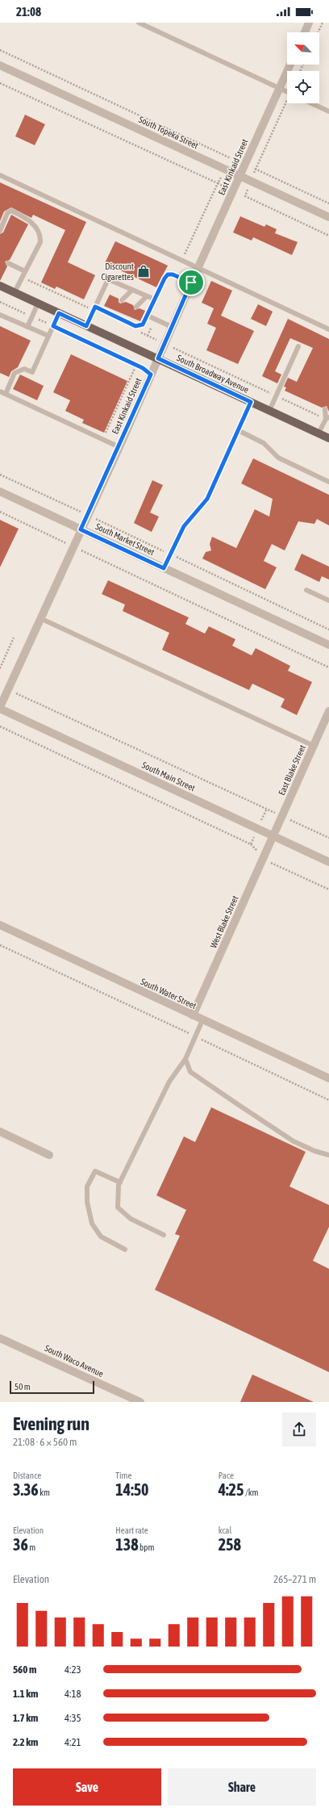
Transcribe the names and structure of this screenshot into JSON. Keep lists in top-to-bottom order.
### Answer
{
  "streets": {
    "main road": ["South Broadway Avenue"],
    "street": [
      "South Topeka Street",
      "East Kinkaid Street",
      "South Market Street",
      "East Blake Street",
      "South Main Street",
      "West Blake Street",
      "South Water Street",
      "South Waco Avenue"
    ]
  },
  "crossings": [
    ["South Topeka Street", "East Kinkaid Street"],
    ["East Kinkaid Street", "South Broadway Avenue"],
    ["East Kinkaid Street", "South Market Street"],
    ["East Kinkaid Street", "South Main Street"],
    ["East Blake Street", "South Main Street"],
    ["East Blake Street", "West Blake Street"],
    ["South Main Street", "West Blake Street"],
    ["West Blake Street", "South Water Street"]
  ],
  "places": {
    "shop": ["Discount Cigarettes"]
  },
  "scale_bar": "50 m",
  "north": "top left",
  "page": {
    "status": "21:08",
    "scale": "50 m",
    "heading": ["Evening run", "21:08 · 6 × 560 m"],
    "stats": [
      ["Distance", "3.36 km"],
      ["Time", "14:50"],
      ["Pace", "4:25 /km"],
      ["Elevation", "36 m"],
      ["Heart rate", "138 bpm"],
      ["kcal", "258"]
    ],
    "chart": ["Elevation", "265–271 m"],
    "list": [
      {
        "name": "560 m",
        "note": "4:23"
      },
      {
        "name": "1.1 km",
        "note": "4:18"
      },
      {
        "name": "1.7 km",
        "note": "4:35"
      },
      {
        "name": "2.2 km",
        "note": "4:21"
      }
    ],
    "buttons": ["Save", "Share"]
  }
}
